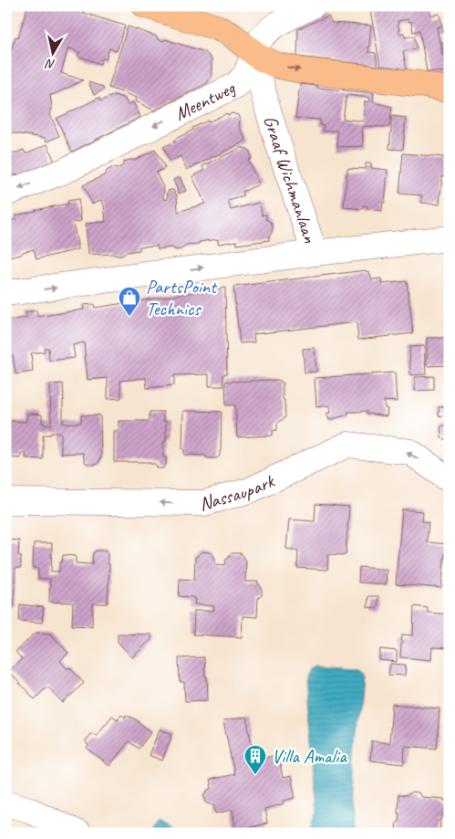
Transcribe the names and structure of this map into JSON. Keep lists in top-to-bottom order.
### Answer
{
  "streets": {
    "street": ["Meentweg", "Graaf Wichmanlaan", "Nassaupark"]
  },
  "crossings": [
    ["Meentweg", "Graaf Wichmanlaan"]
  ],
  "places": {
    "shop": ["PartsPoint Technics"],
    "building": ["Villa Amalia"]
  },
  "north": "bottom"
}
